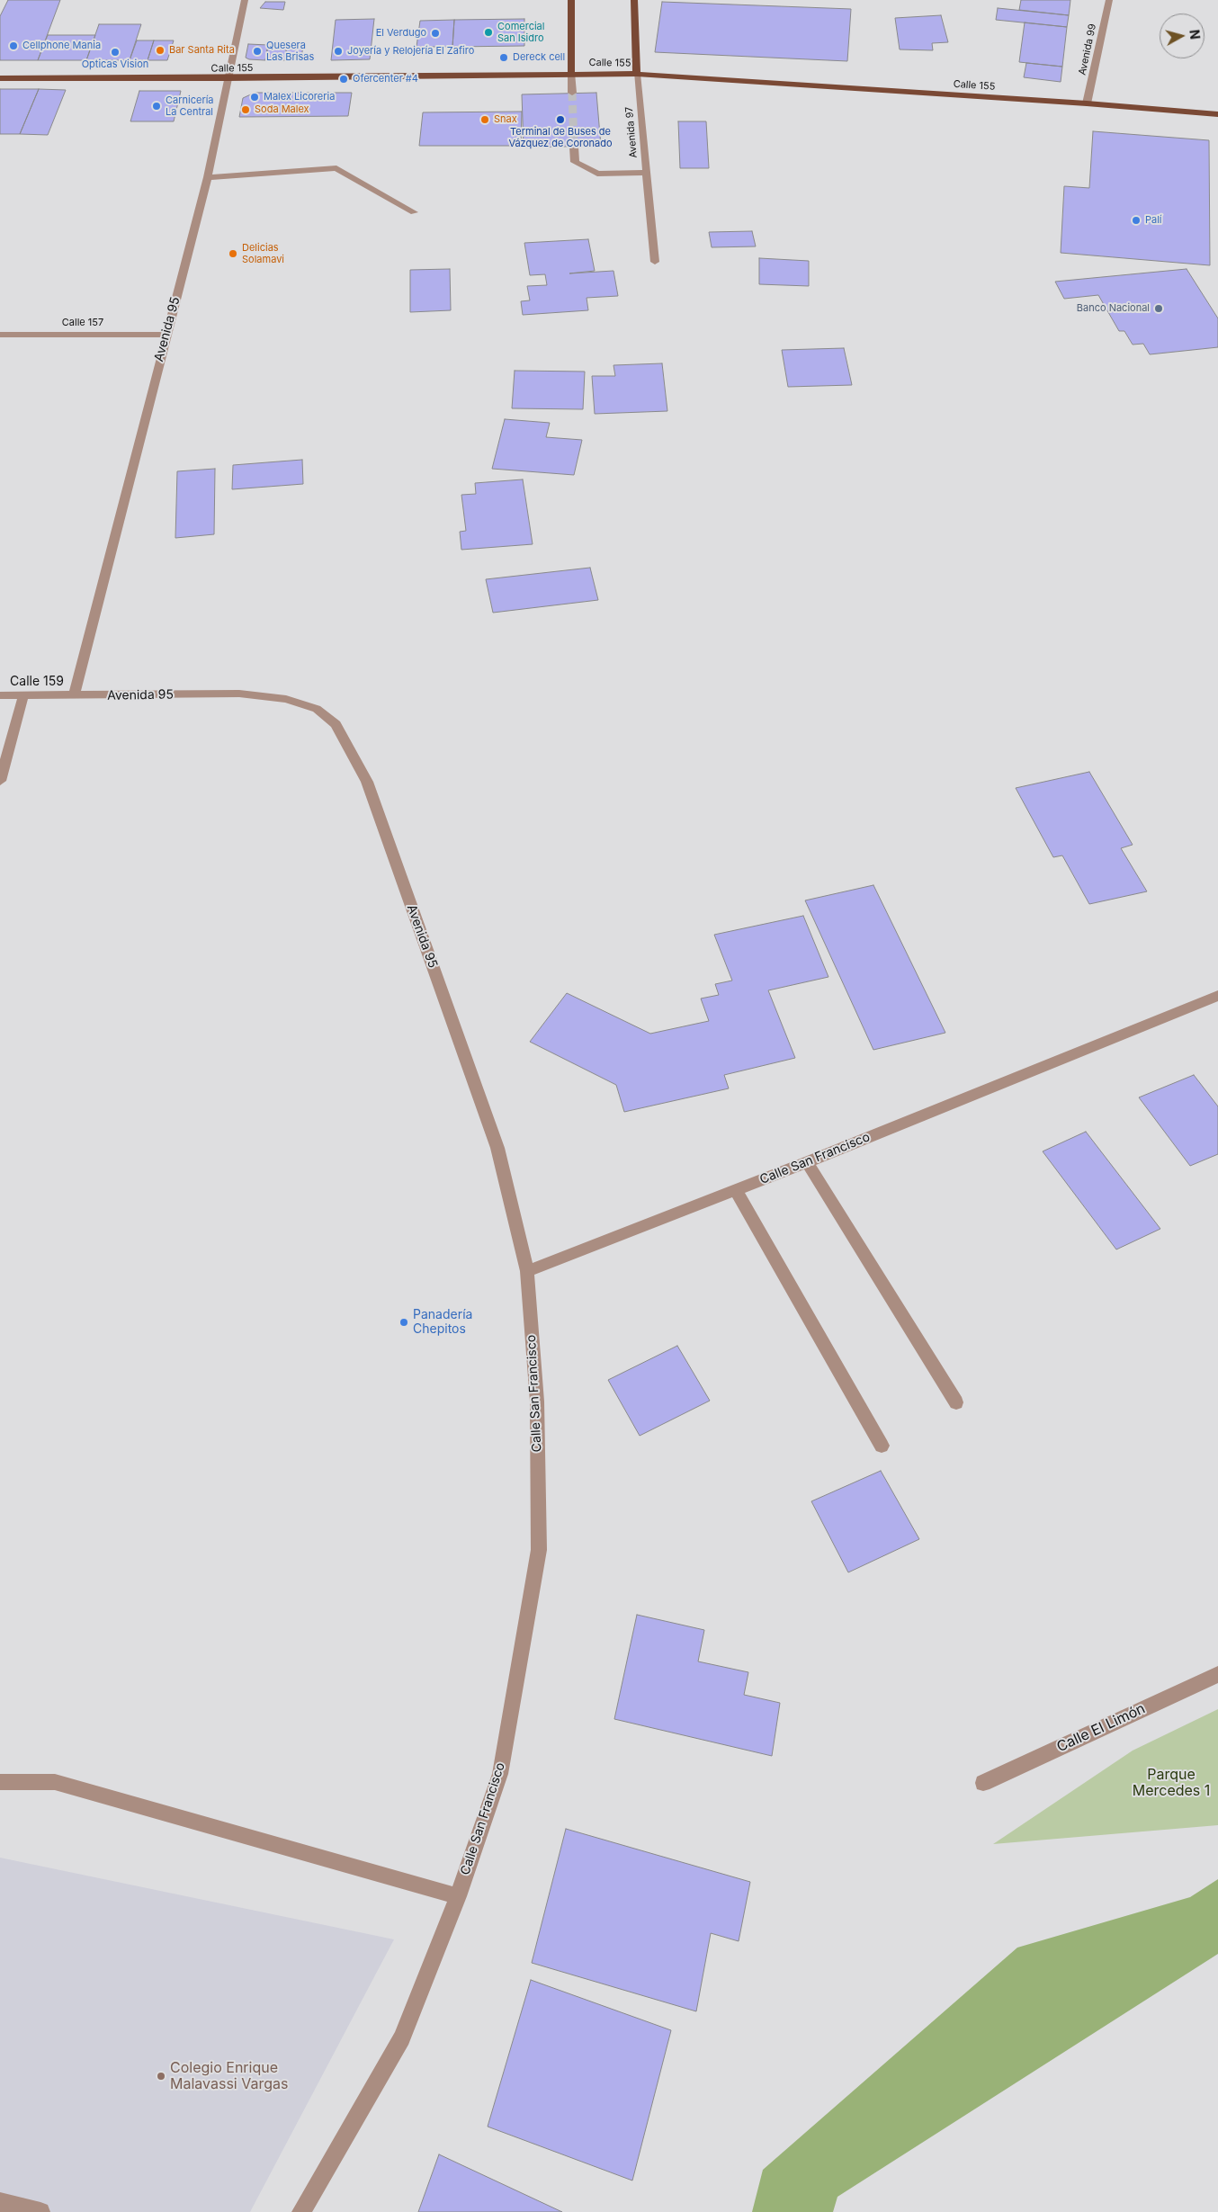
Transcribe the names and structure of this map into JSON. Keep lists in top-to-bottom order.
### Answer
{
  "streets": {
    "main road": ["Calle 155", "Avenida 97"],
    "street": [
      "Avenida 99",
      "Calle 157",
      "Avenida 95",
      "Calle 159",
      "Calle San Francisco",
      "Calle El Limón"
    ]
  },
  "crossings": [
    ["Avenida 99", "Calle 155"],
    ["Calle 155", "Avenida 97"],
    ["Calle 155", "Avenida 95"],
    ["Calle 157", "Avenida 95"],
    ["Avenida 95", "Calle 159"],
    ["Avenida 95", "Calle San Francisco"]
  ],
  "parks": ["Parque Mercedes 1"],
  "places": [
    "Comercial San Isidro",
    "El Verdugo",
    "Cellphone Mania",
    "Bar Santa Rita",
    "Quesera Las Brisas",
    "Joyería y Relojería El Zafiro",
    "Opticas Vision",
    "Dereck cell",
    "Ofercenter #4",
    "Malex Licoreria",
    "Carnicería La Central",
    "Soda Malex",
    "Snax",
    "Terminal de Buses de Vázquez de Coronado",
    "Palí",
    "Delicias Solamavi",
    "Banco Nacional",
    "Panadería Chepitos",
    "Colegio Enrique Malavassi Vargas"
  ],
  "north": "right"
}
